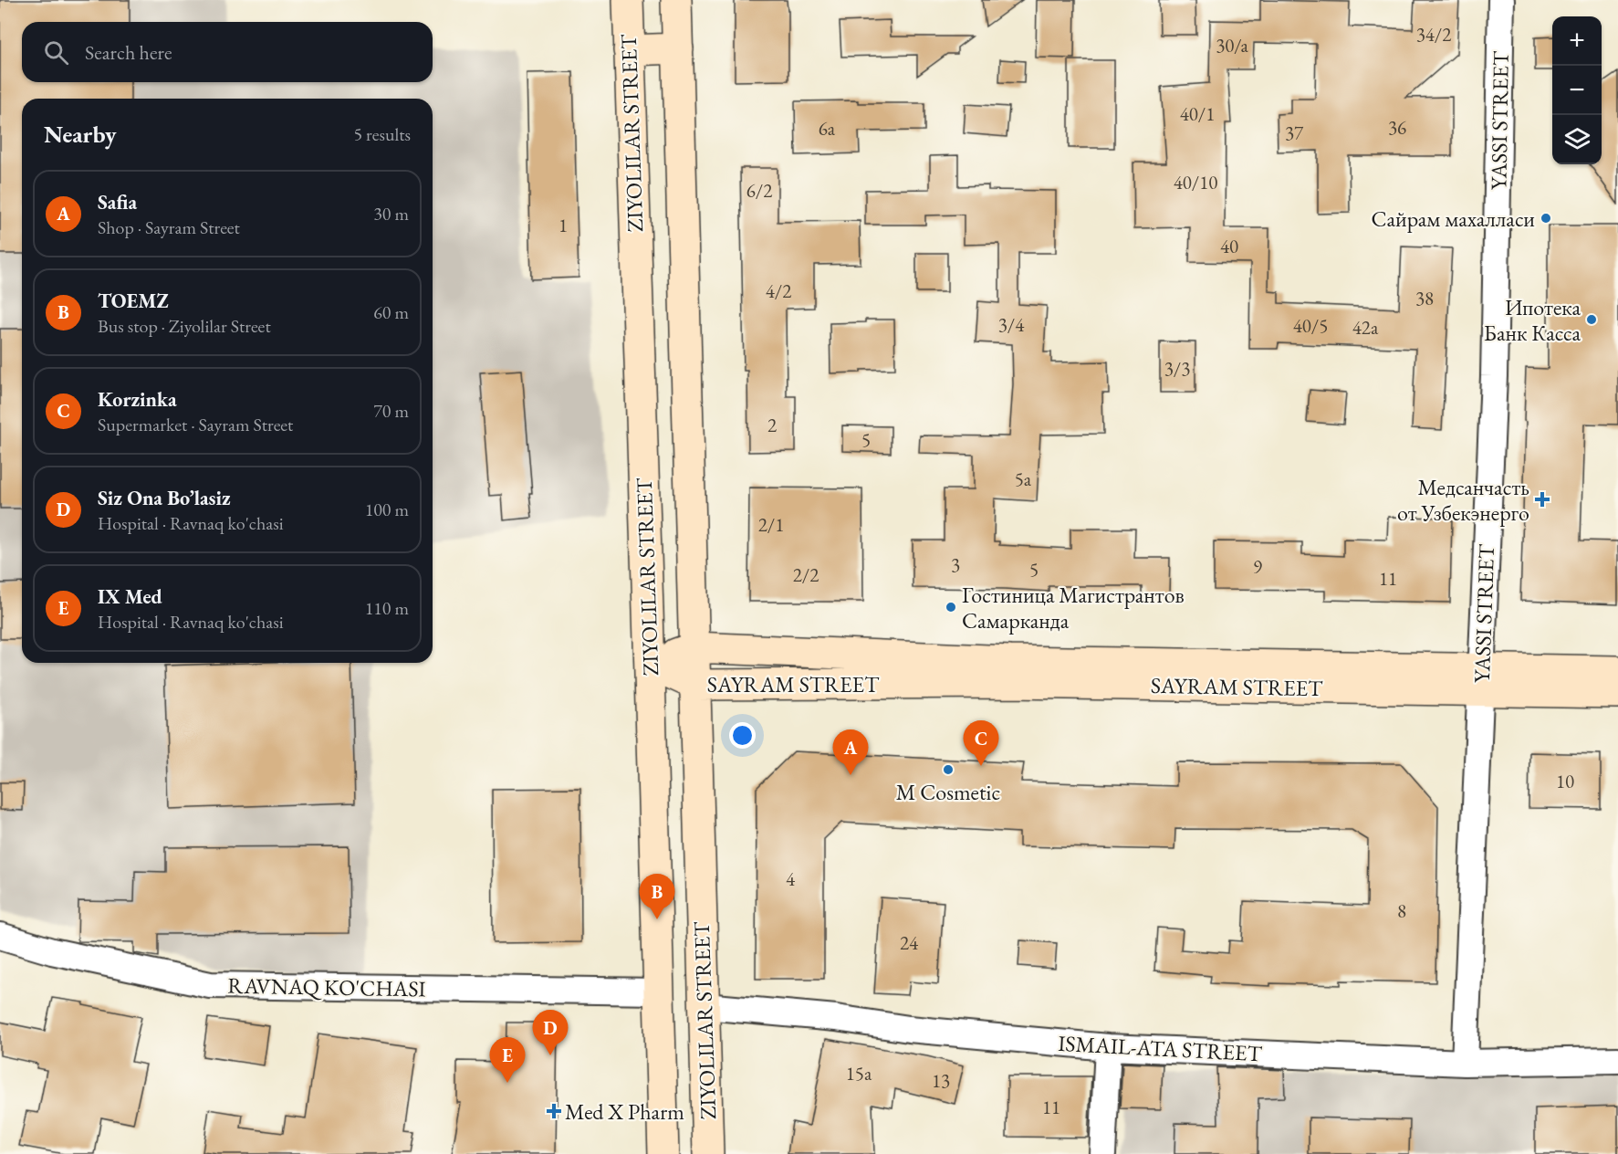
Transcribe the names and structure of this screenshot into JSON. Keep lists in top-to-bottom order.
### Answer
{
  "streets": {
    "main road": ["ZIYOLILAR STREET", "SAYRAM STREET"],
    "street": ["YASSI STREET", "RAVNAQ KO'CHASI", "ISMAIL-ATA STREET"]
  },
  "crossings": [
    ["YASSI STREET", "SAYRAM STREET"],
    ["YASSI STREET", "ISMAIL-ATA STREET"],
    ["ZIYOLILAR STREET", "SAYRAM STREET"],
    ["ZIYOLILAR STREET", "RAVNAQ KO'CHASI"],
    ["ZIYOLILAR STREET", "ISMAIL-ATA STREET"]
  ],
  "places": {
    "other": [
      "Сайрам махалласи",
      "Ипотека Банк Касса",
      "Гостиница Магистрантов Самарканда",
      "M Cosmetic"
    ],
    "health": ["Медсанчасть от Узбекэнерго", "Med X Pharm"]
  },
  "house_numbers": [
    "34/2",
    "30/а",
    "40/1",
    "36",
    "6a",
    "37",
    "40/10",
    "6/2",
    "1",
    "40",
    "4/2",
    "38",
    "3/4",
    "40/5",
    "42a",
    "3/3",
    "2",
    "5",
    "5a",
    "2/1",
    "3",
    "9",
    "5",
    "2/2",
    "11",
    "10",
    "4",
    "8",
    "24",
    "15а",
    "13",
    "11"
  ],
  "page": {
    "map_buttons": ["+", "−"],
    "search": "Search here",
    "heading": ["Nearby", "5 results"],
    "list": [
      {
        "mark": "A",
        "name": "Safia",
        "note": "Shop · Sayram Street",
        "value": "30 m"
      },
      {
        "mark": "B",
        "name": "TOEMZ",
        "note": "Bus stop · Ziyolilar Street",
        "value": "60 m"
      },
      {
        "mark": "C",
        "name": "Korzinka",
        "note": "Supermarket · Sayram Street",
        "value": "70 m"
      },
      {
        "mark": "D",
        "name": "Siz Ona Bo’lasiz",
        "note": "Hospital · Ravnaq ko'chasi",
        "value": "100 m"
      },
      {
        "mark": "E",
        "name": "IX Med",
        "note": "Hospital · Ravnaq ko'chasi",
        "value": "110 m"
      }
    ],
    "pins": [
      "C",
      "A",
      "B",
      "D",
      "E"
    ]
  }
}
